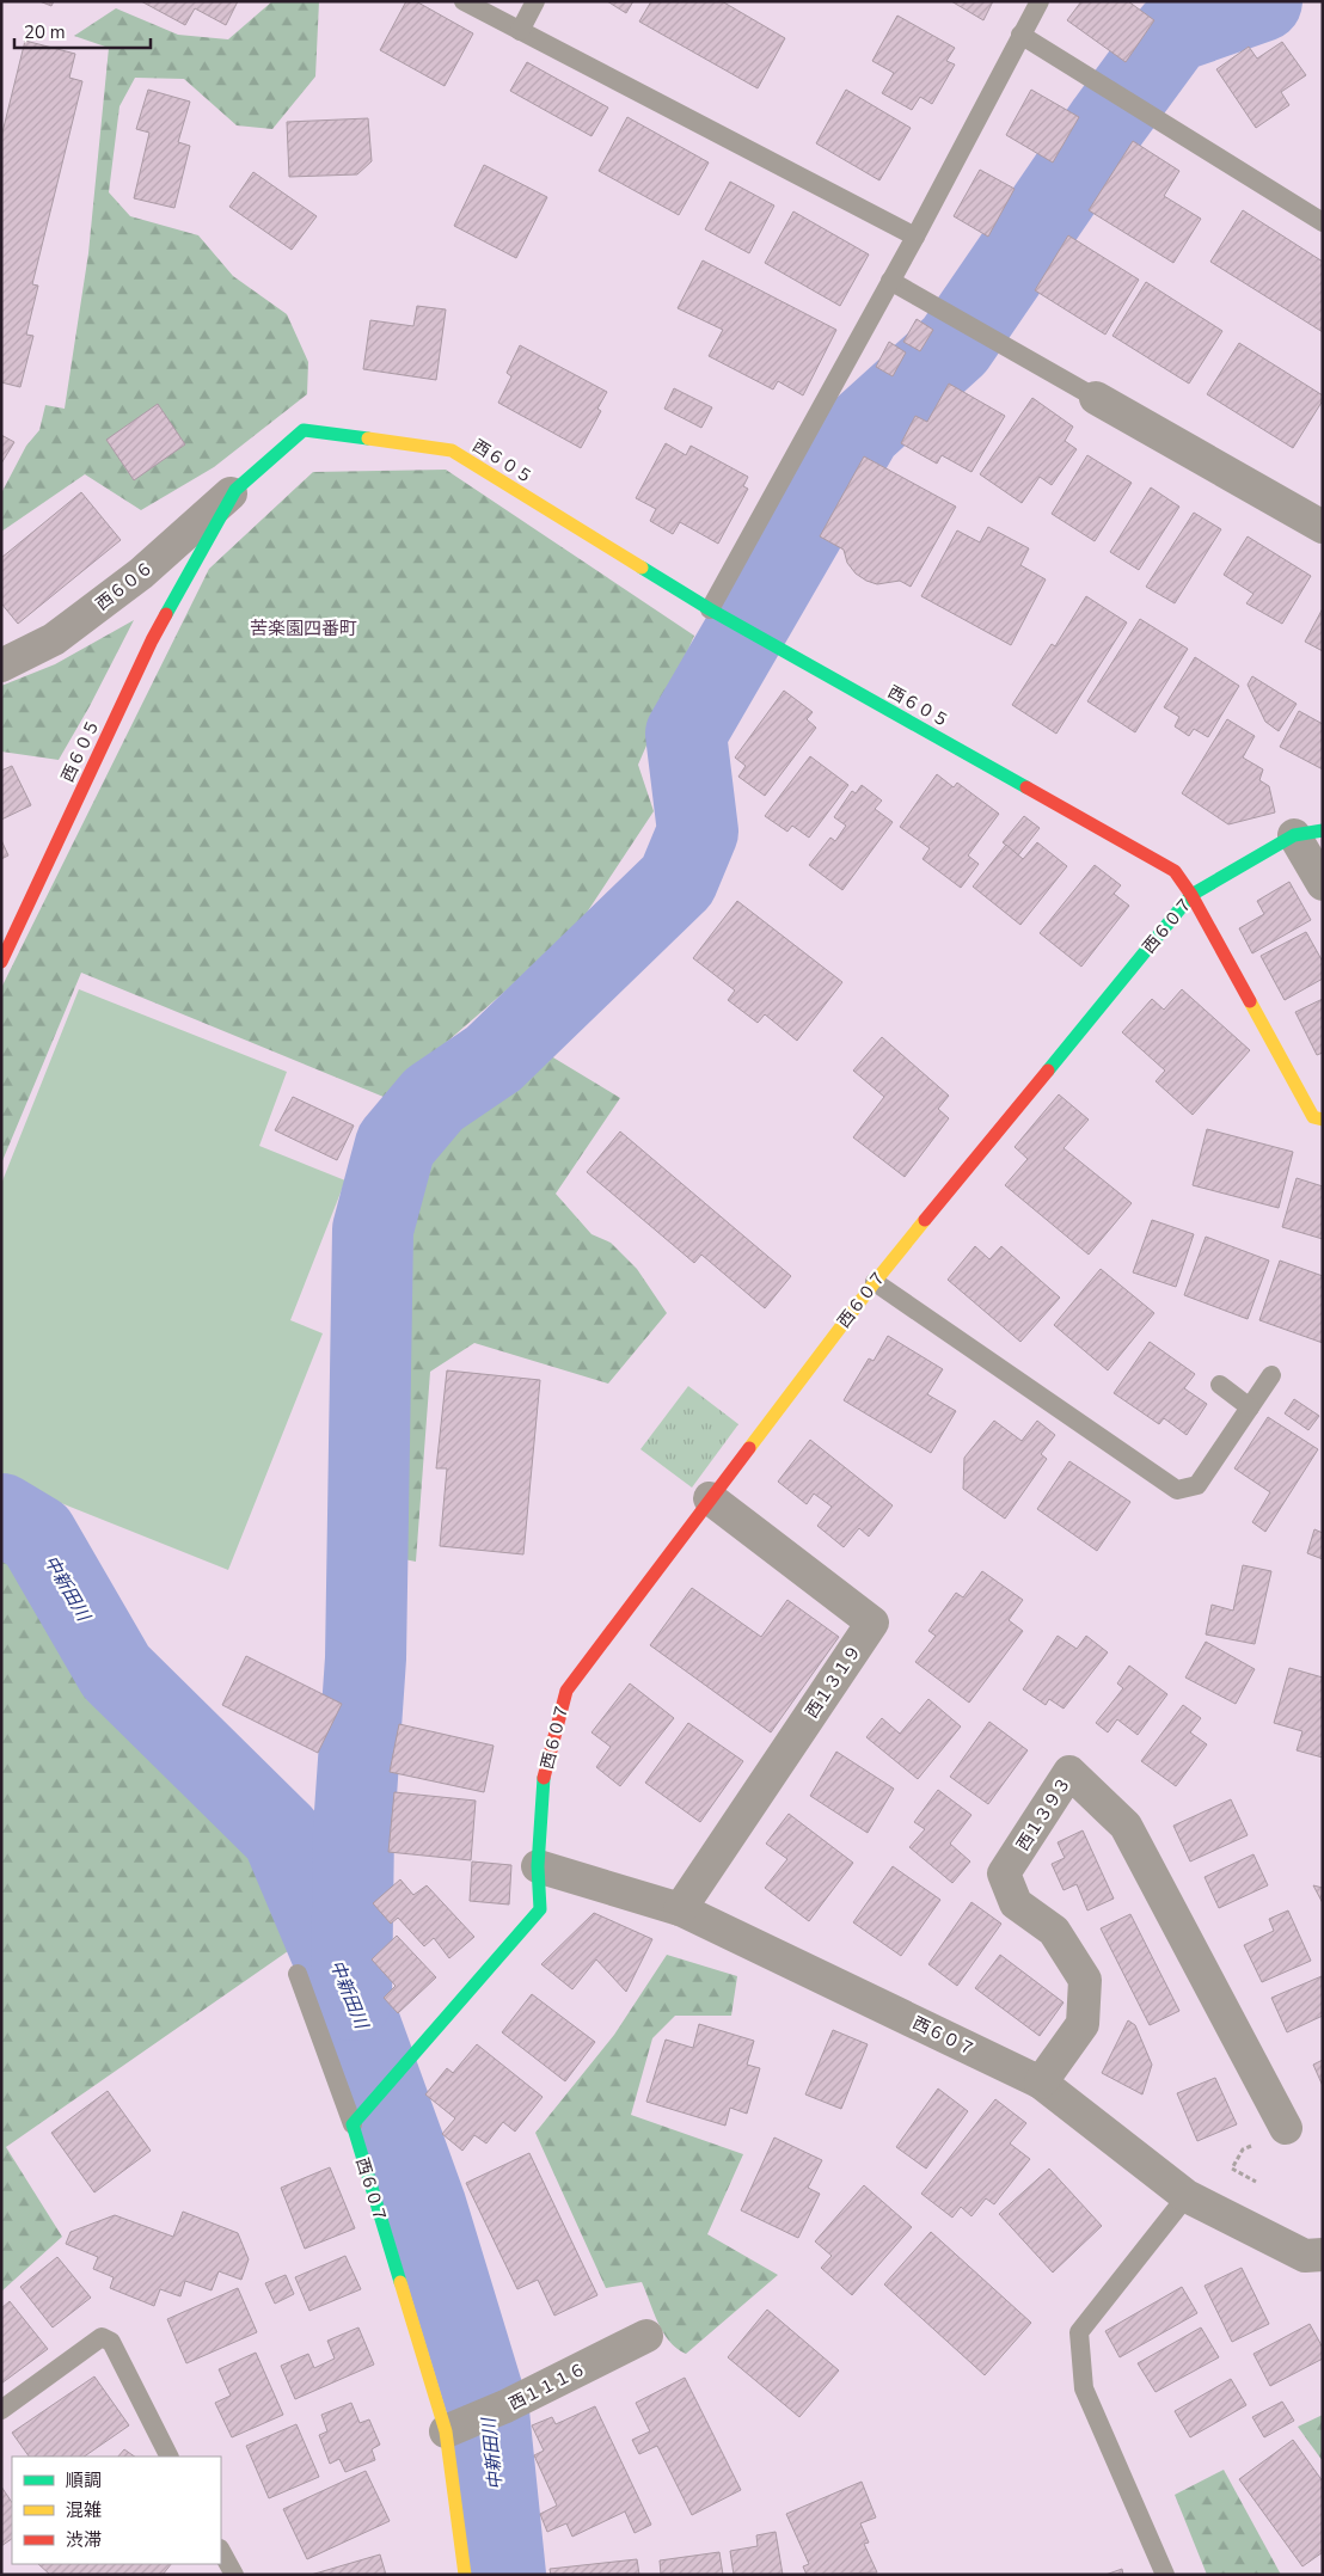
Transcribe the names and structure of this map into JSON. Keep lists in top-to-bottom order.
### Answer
{
  "streets": {
    "street": [
      "西６０５",
      "西６０６",
      "西６０７",
      "西１３１９",
      "西１３９３",
      "西１１１６"
    ]
  },
  "crossings": [
    ["西６０５", "西６０６"],
    ["西６０５", "西６０７"],
    ["西６０７", "西１３１９"],
    ["西６０７", "西１３９３"],
    ["西６０７", "西１１１６"]
  ],
  "districts": ["苦楽園四番町"],
  "water": ["中新田川"],
  "legend": ["順調", "混雑", "渋滞"],
  "scale_bar": "20 m"
}
